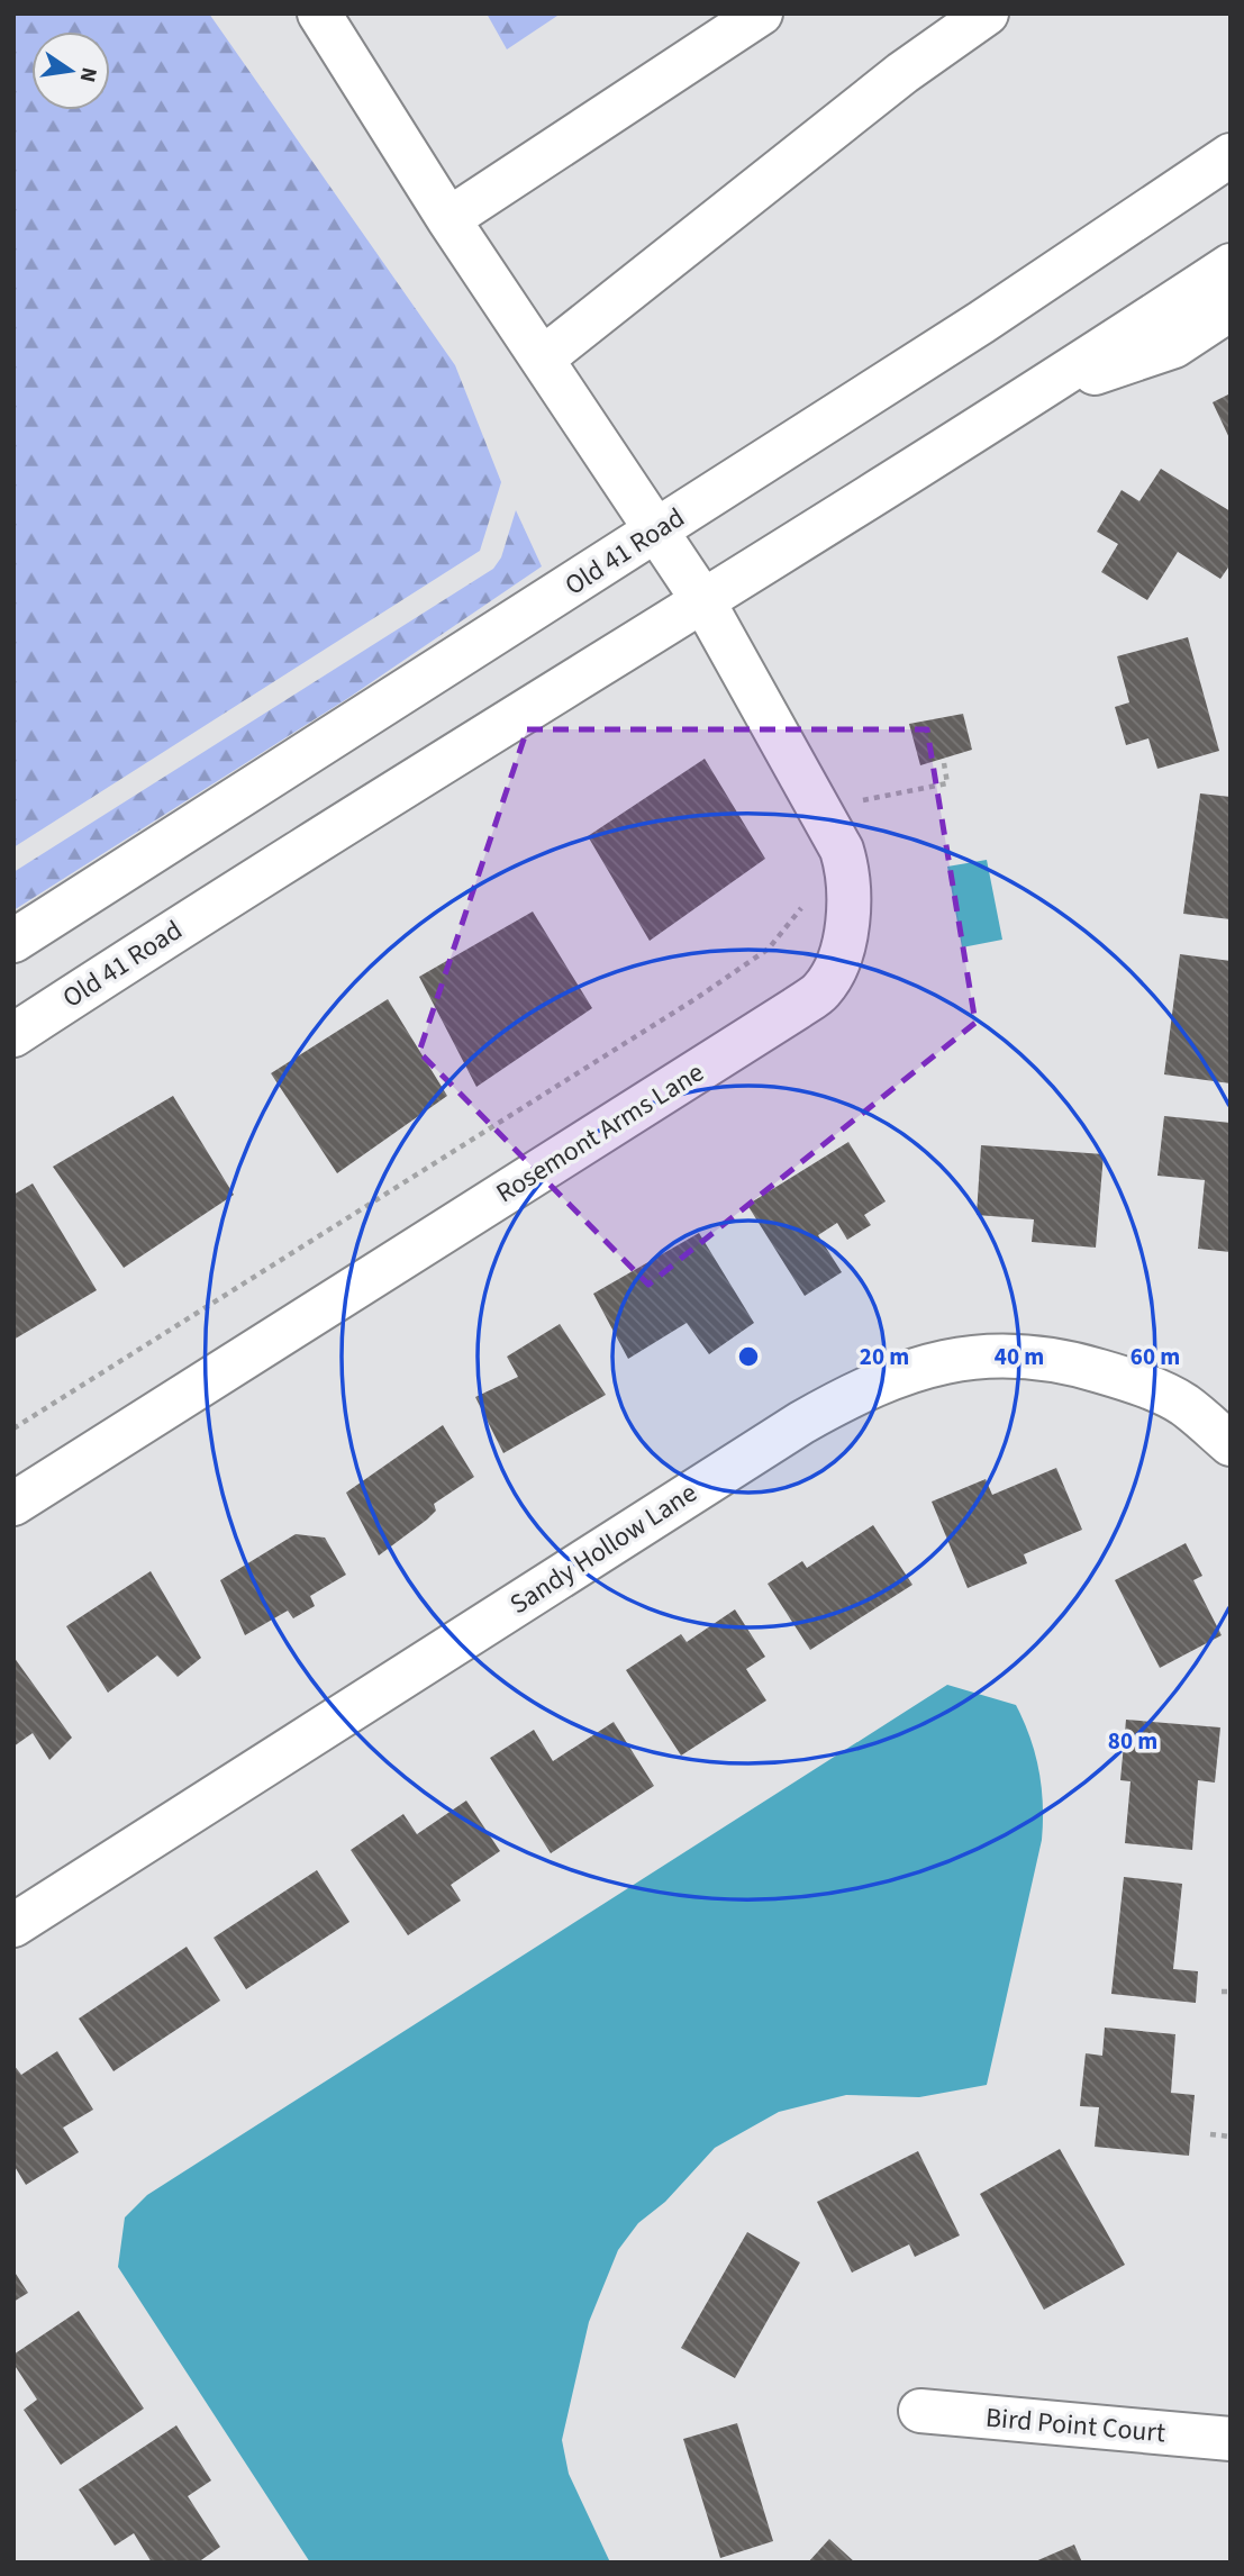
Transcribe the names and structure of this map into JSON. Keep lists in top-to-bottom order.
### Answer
{
  "streets": {
    "street": [
      "Old 41 Road",
      "Rosemont Arms Lane",
      "Sandy Hollow Lane",
      "Bird Point Court"
    ]
  },
  "crossings": [
    ["Old 41 Road", "Rosemont Arms Lane"]
  ],
  "north": "right",
  "rings": [
    "20 m",
    "40 m",
    "60 m",
    "80 m"
  ]
}
